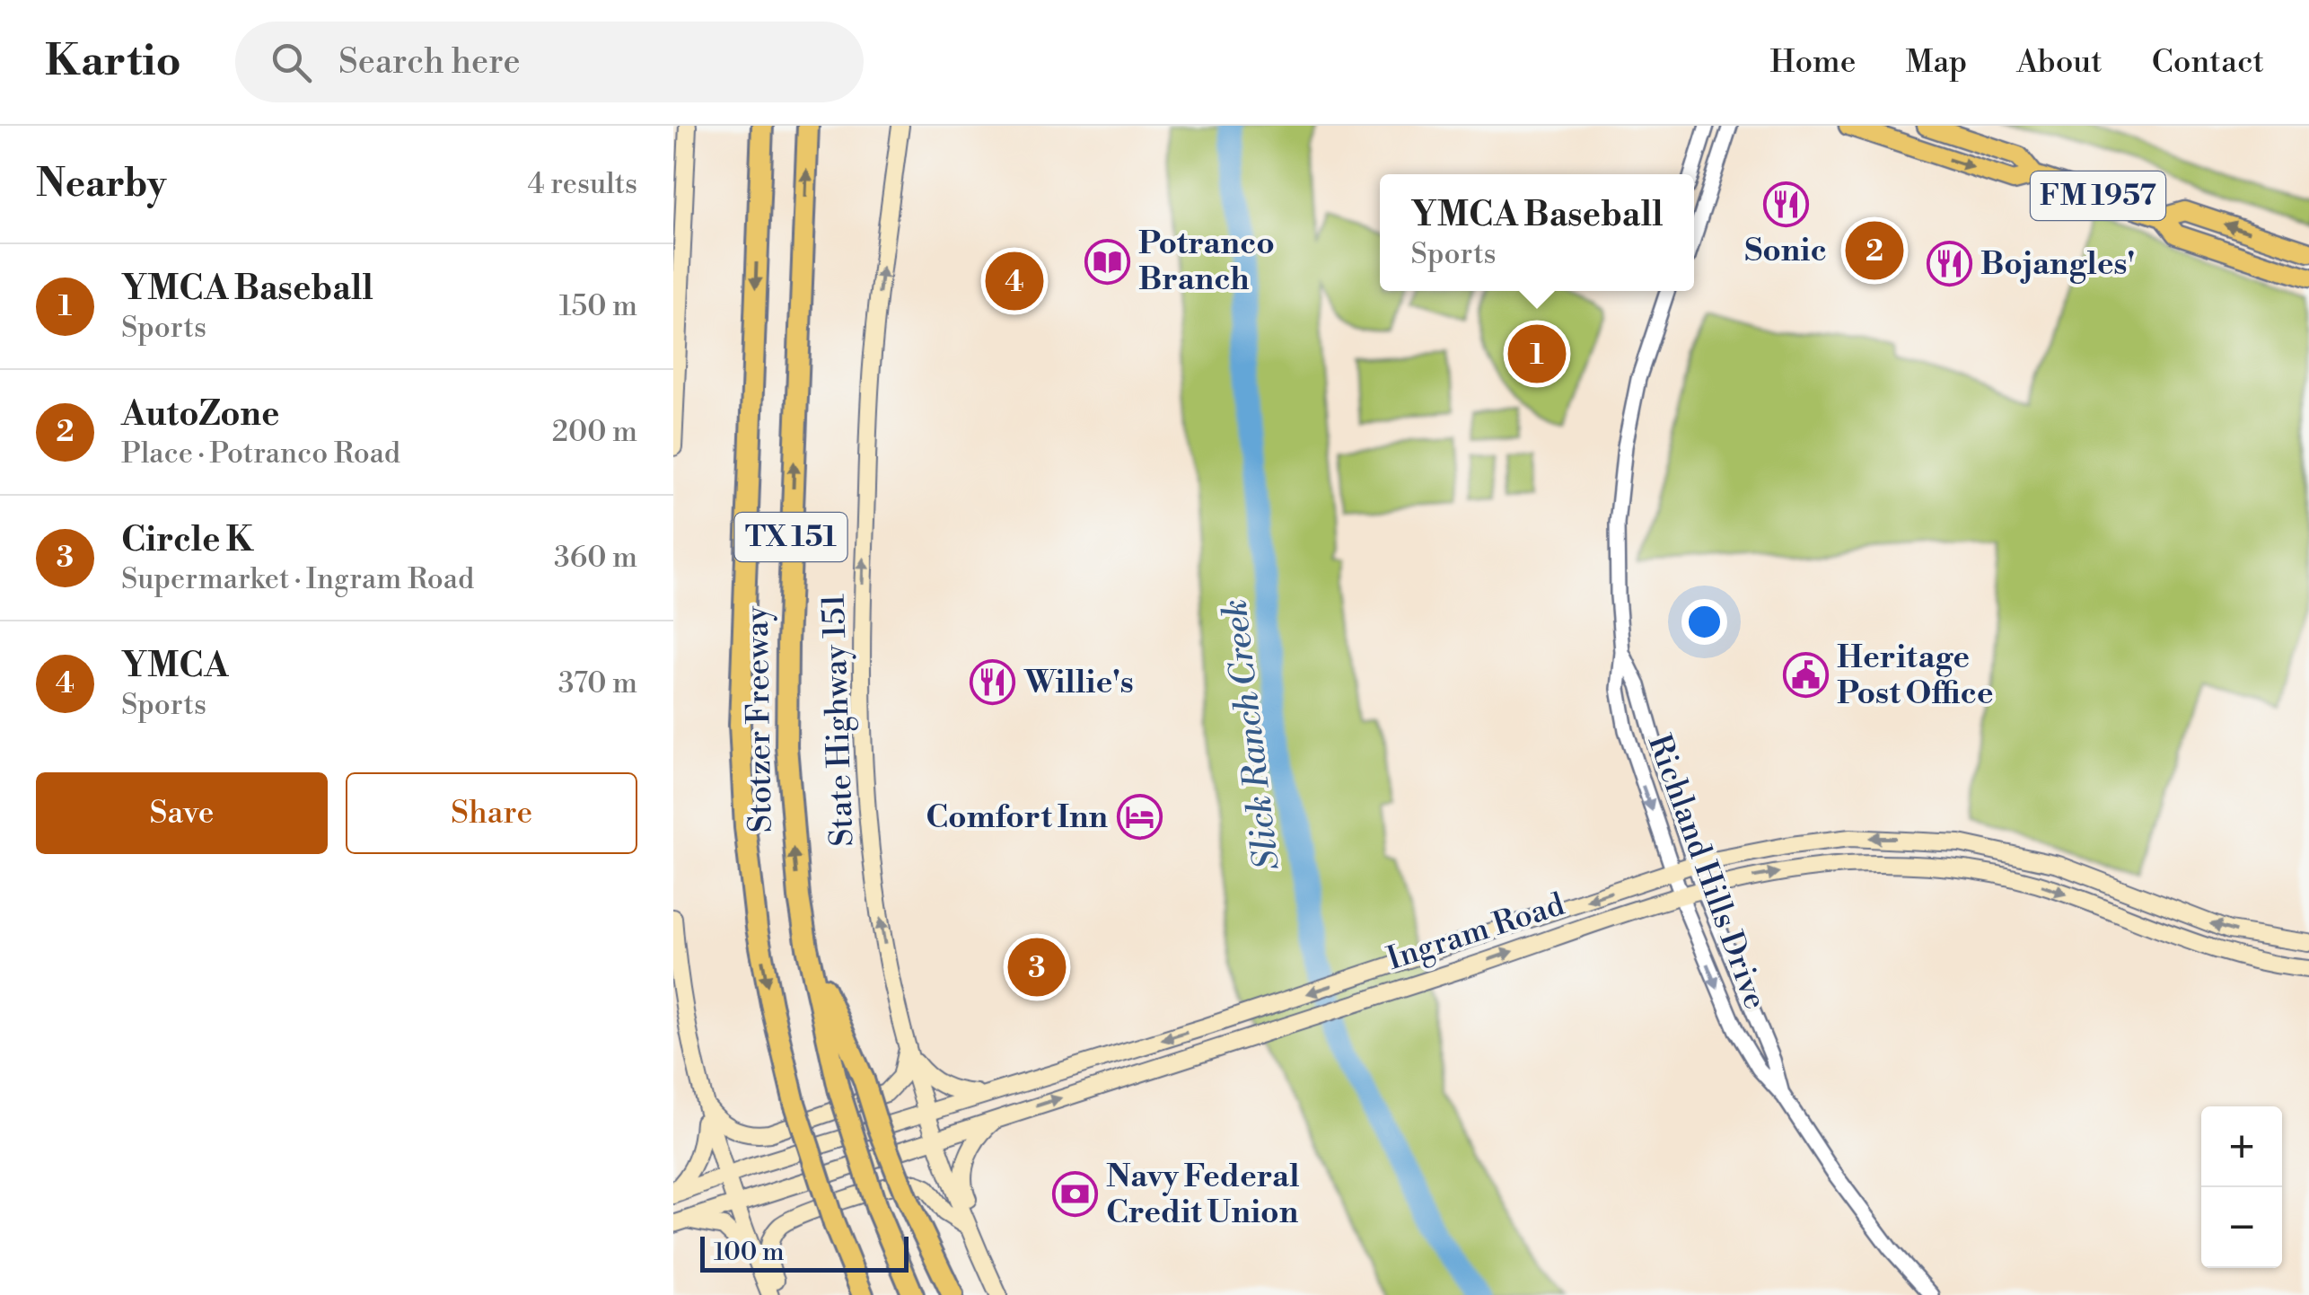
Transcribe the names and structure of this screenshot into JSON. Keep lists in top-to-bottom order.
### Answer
{
  "streets": {
    "highway": ["TX 151", "Stotzer Freeway"],
    "main road": ["FM 1957", "State Highway 151", "Ingram Road"],
    "street": ["Richland Hills Drive"]
  },
  "crossings": [
    ["State Highway 151", "Ingram Road"],
    ["Richland Hills Drive", "Ingram Road"]
  ],
  "one_way": ["State Highway 151"],
  "water": ["Slick Ranch Creek"],
  "places": {
    "restaurant": ["Sonic", "Bojangles'", "Willie's"],
    "library": ["Potranco Branch"],
    "public building": ["Heritage Post Office"],
    "hotel": ["Comfort Inn"],
    "bank": ["Navy Federal Credit Union"]
  },
  "scale_bar": "100 m",
  "page": {
    "header": "Kartio",
    "search": "Search here",
    "nav": [
      "Home",
      "Map",
      "About",
      "Contact"
    ],
    "heading": ["Nearby", "4 results"],
    "popup": ["YMCA Baseball", "Sports"],
    "pins": [
      "2",
      "4",
      "1",
      "3"
    ],
    "list": [
      {
        "mark": "1",
        "name": "YMCA Baseball",
        "note": "Sports",
        "value": "150 m"
      },
      {
        "mark": "2",
        "name": "AutoZone",
        "note": "Place · Potranco Road",
        "value": "200 m"
      },
      {
        "mark": "3",
        "name": "Circle K",
        "note": "Supermarket · Ingram Road",
        "value": "360 m"
      },
      {
        "mark": "4",
        "name": "YMCA",
        "note": "Sports",
        "value": "370 m"
      }
    ],
    "buttons": ["Save", "Share"],
    "map_buttons": ["+", "−"],
    "scale": "100 m"
  }
}
